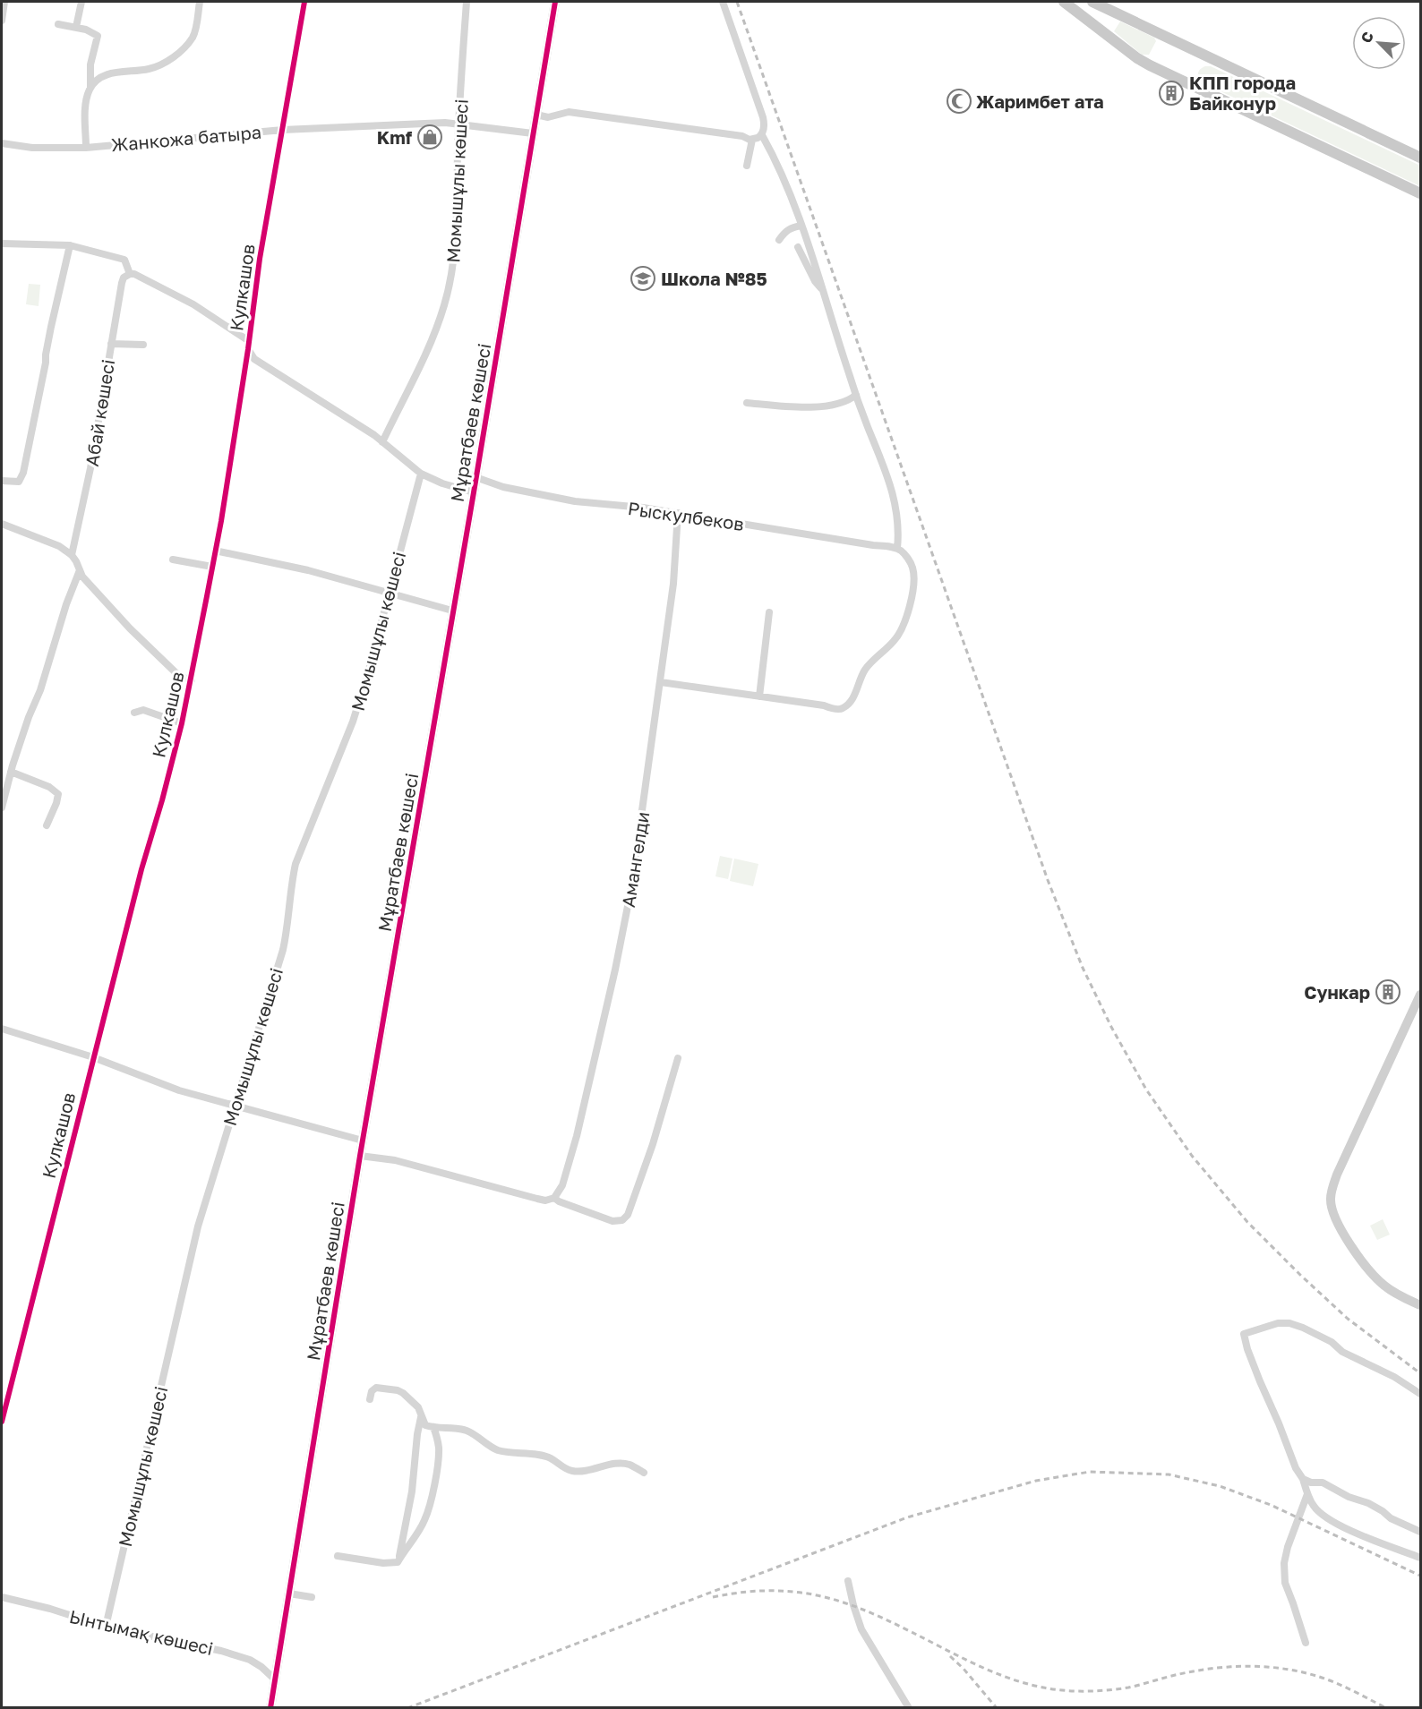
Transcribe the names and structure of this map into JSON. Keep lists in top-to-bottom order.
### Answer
{
  "streets": {
    "street": [
      "Жанкожа батыра",
      "Момышұлы көшесі",
      "Кулкашов",
      "Абай көшесі",
      "Мұратбаев көшесі",
      "Рыскулбеков",
      "Амангелди",
      "Ынтымақ көшесі"
    ]
  },
  "crossings": [
    ["Жанкожа батыра", "Момышұлы көшесі"],
    ["Жанкожа батыра", "Кулкашов"],
    ["Жанкожа батыра", "Мұратбаев көшесі"],
    ["Момышұлы көшесі", "Ынтымақ көшесі"],
    ["Мұратбаев көшесі", "Рыскулбеков"],
    ["Мұратбаев көшесі", "Ынтымақ көшесі"],
    ["Рыскулбеков", "Амангелди"]
  ],
  "places": {
    "building": ["КПП города Байконур", "Сункар"],
    "mosque": ["Жаримбет ата"],
    "shop": ["Kmf"],
    "school or university": ["Школа №85"]
  },
  "north": "top left"
}
